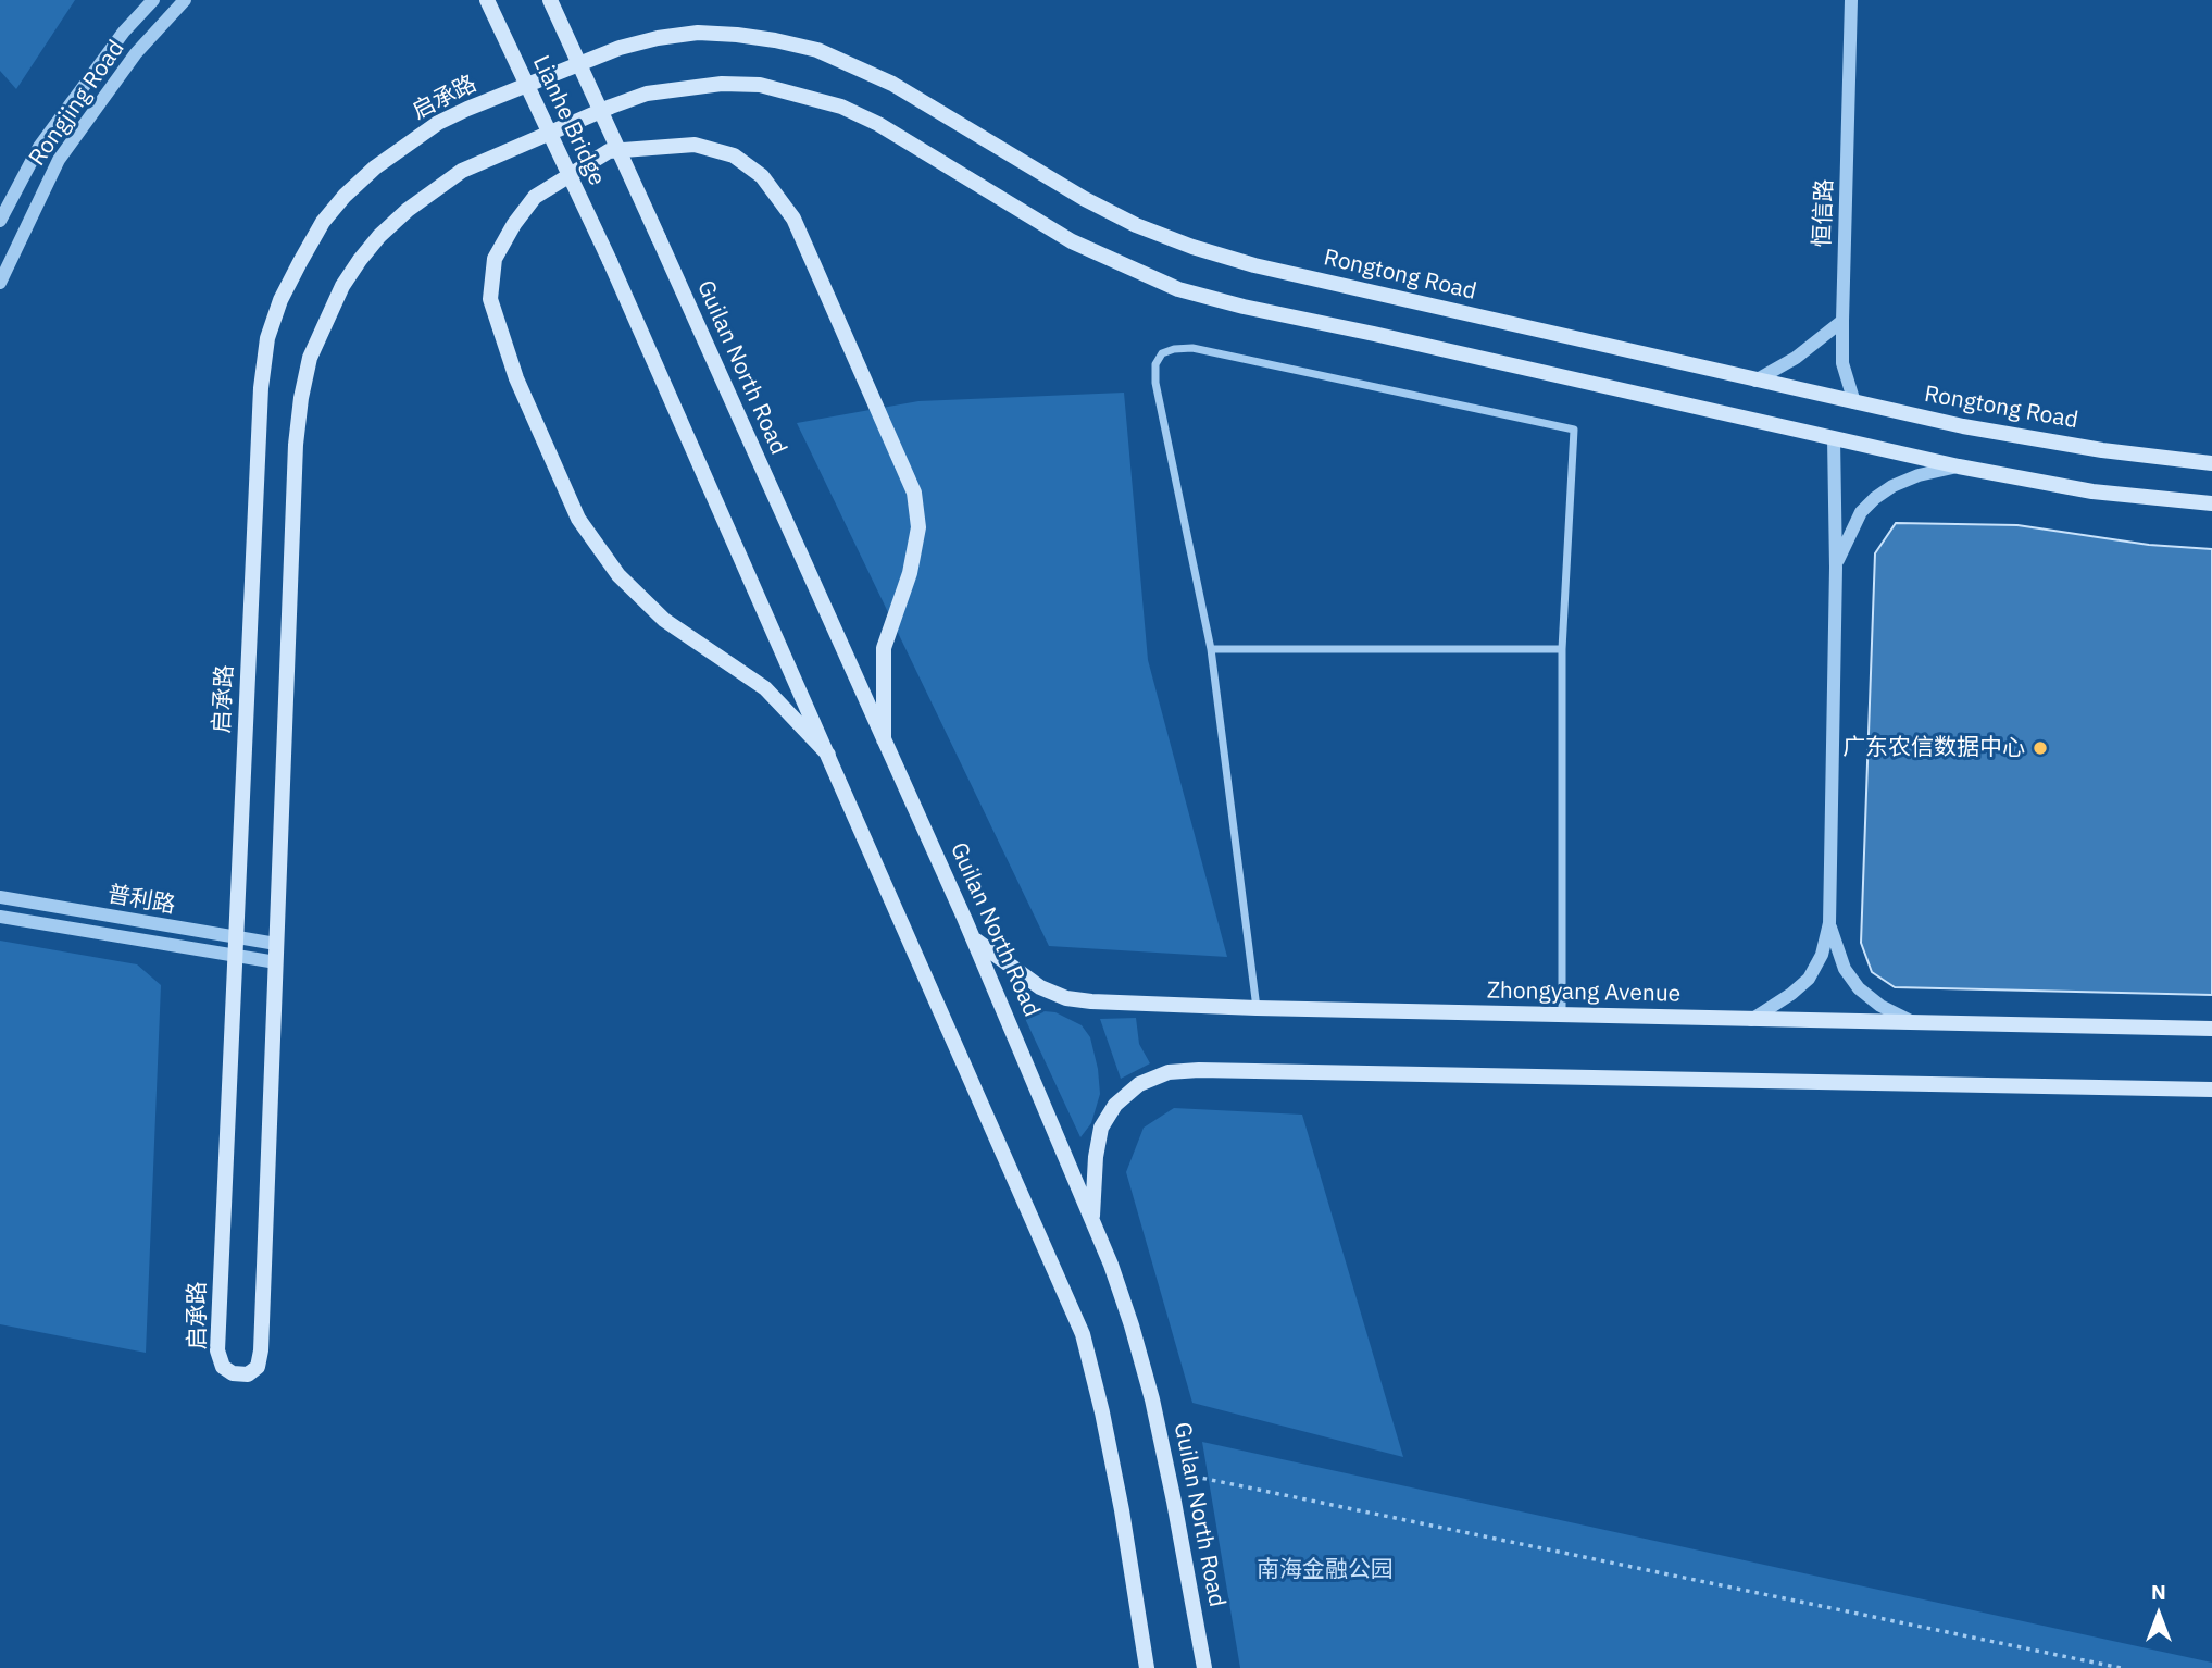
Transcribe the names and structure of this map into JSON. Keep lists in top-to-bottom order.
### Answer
{
  "streets": {
    "main road": [
      "启承路",
      "Lianhe Bridge",
      "Rongtong Road",
      "Guilan North Road",
      "Zhongyang Avenue"
    ],
    "street": ["Rongjing Road", "恒信路", "普利路"]
  },
  "crossings": [
    ["启承路", "Rongtong Road"],
    ["启承路", "普利路"],
    ["Lianhe Bridge", "Guilan North Road"],
    ["恒信路", "Rongtong Road"],
    ["Guilan North Road", "Zhongyang Avenue"]
  ],
  "parks": ["南海金融公园"],
  "places": ["广东农信数据中心"],
  "north": "top"
}
